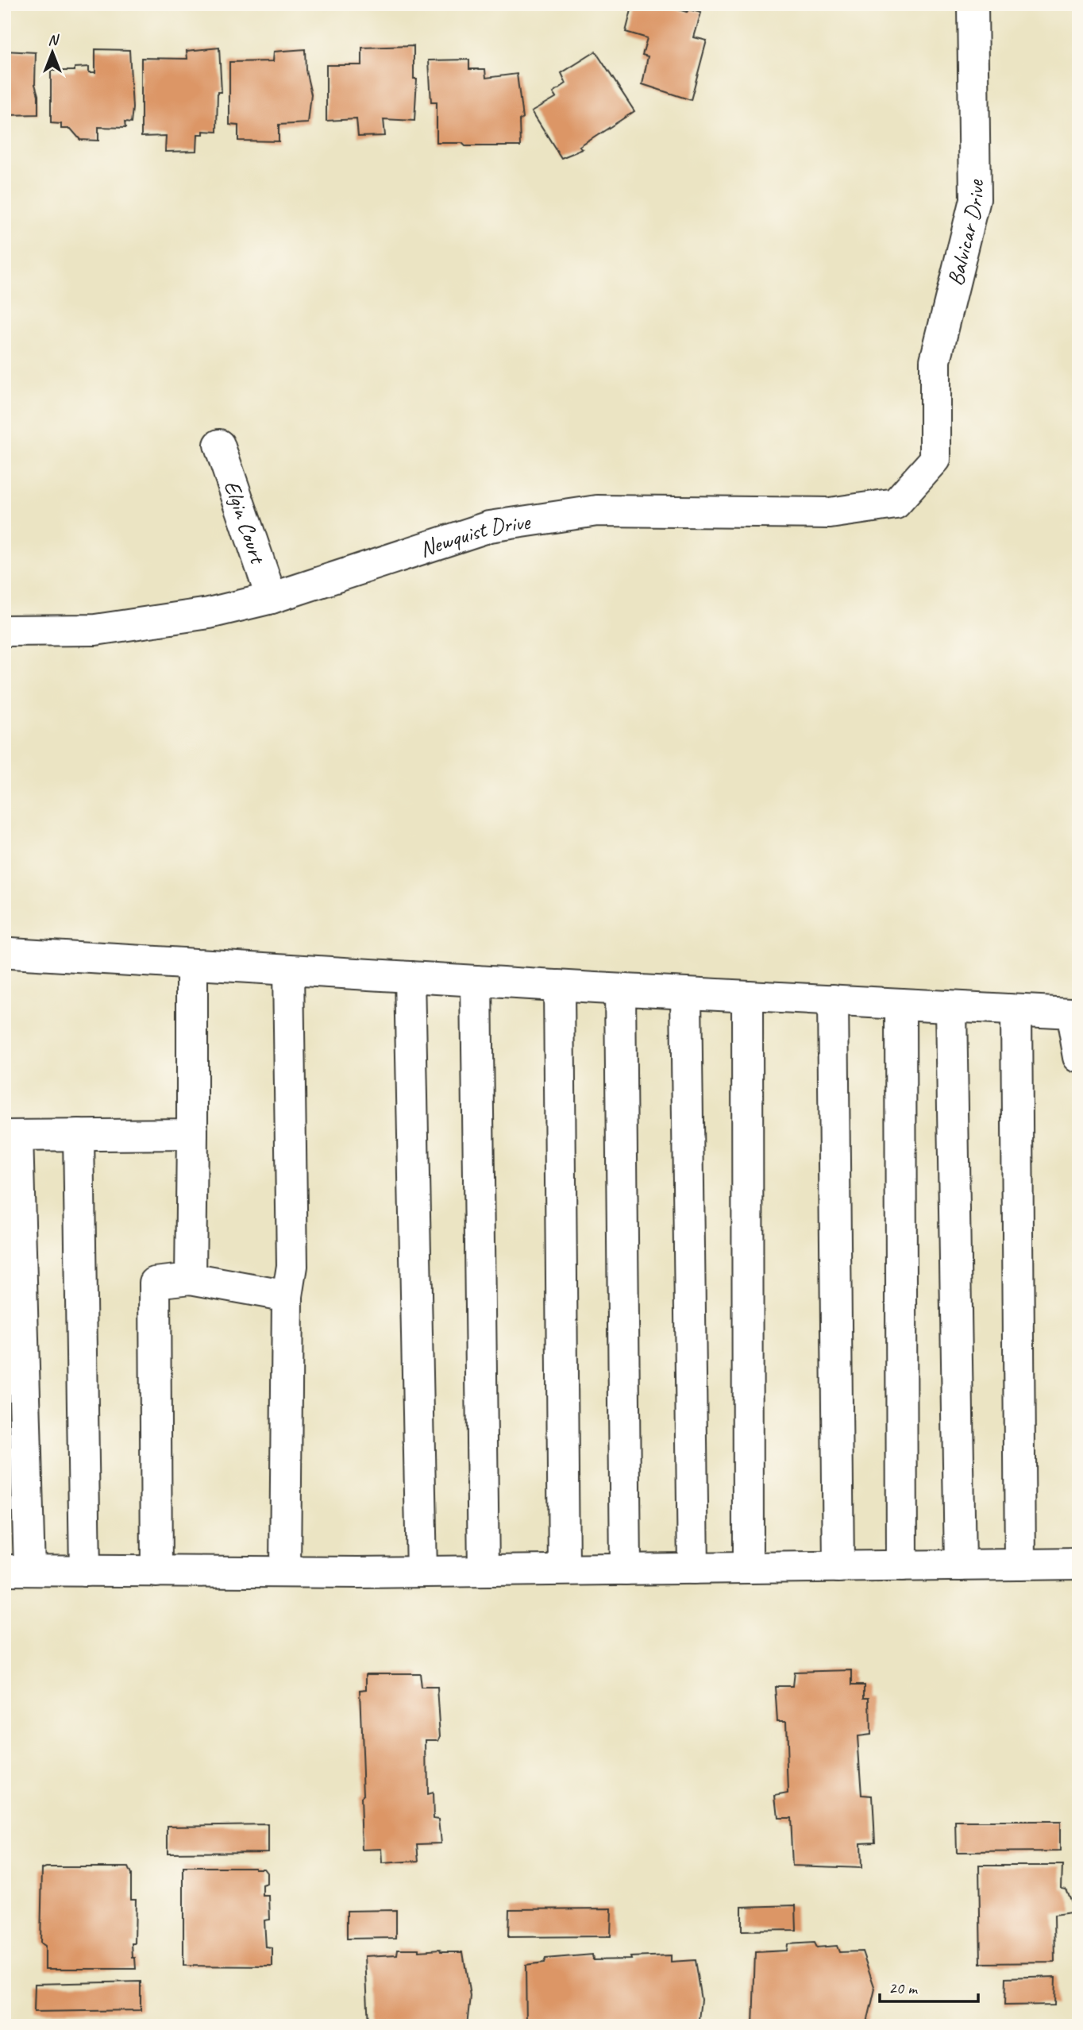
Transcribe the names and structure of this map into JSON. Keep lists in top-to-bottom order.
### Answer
{
  "streets": {
    "street": ["Balvicar Drive", "Elgin Court", "Newquist Drive"]
  },
  "crossings": [
    ["Balvicar Drive", "Newquist Drive"],
    ["Elgin Court", "Newquist Drive"]
  ],
  "scale_bar": "20 m",
  "north": "top"
}
